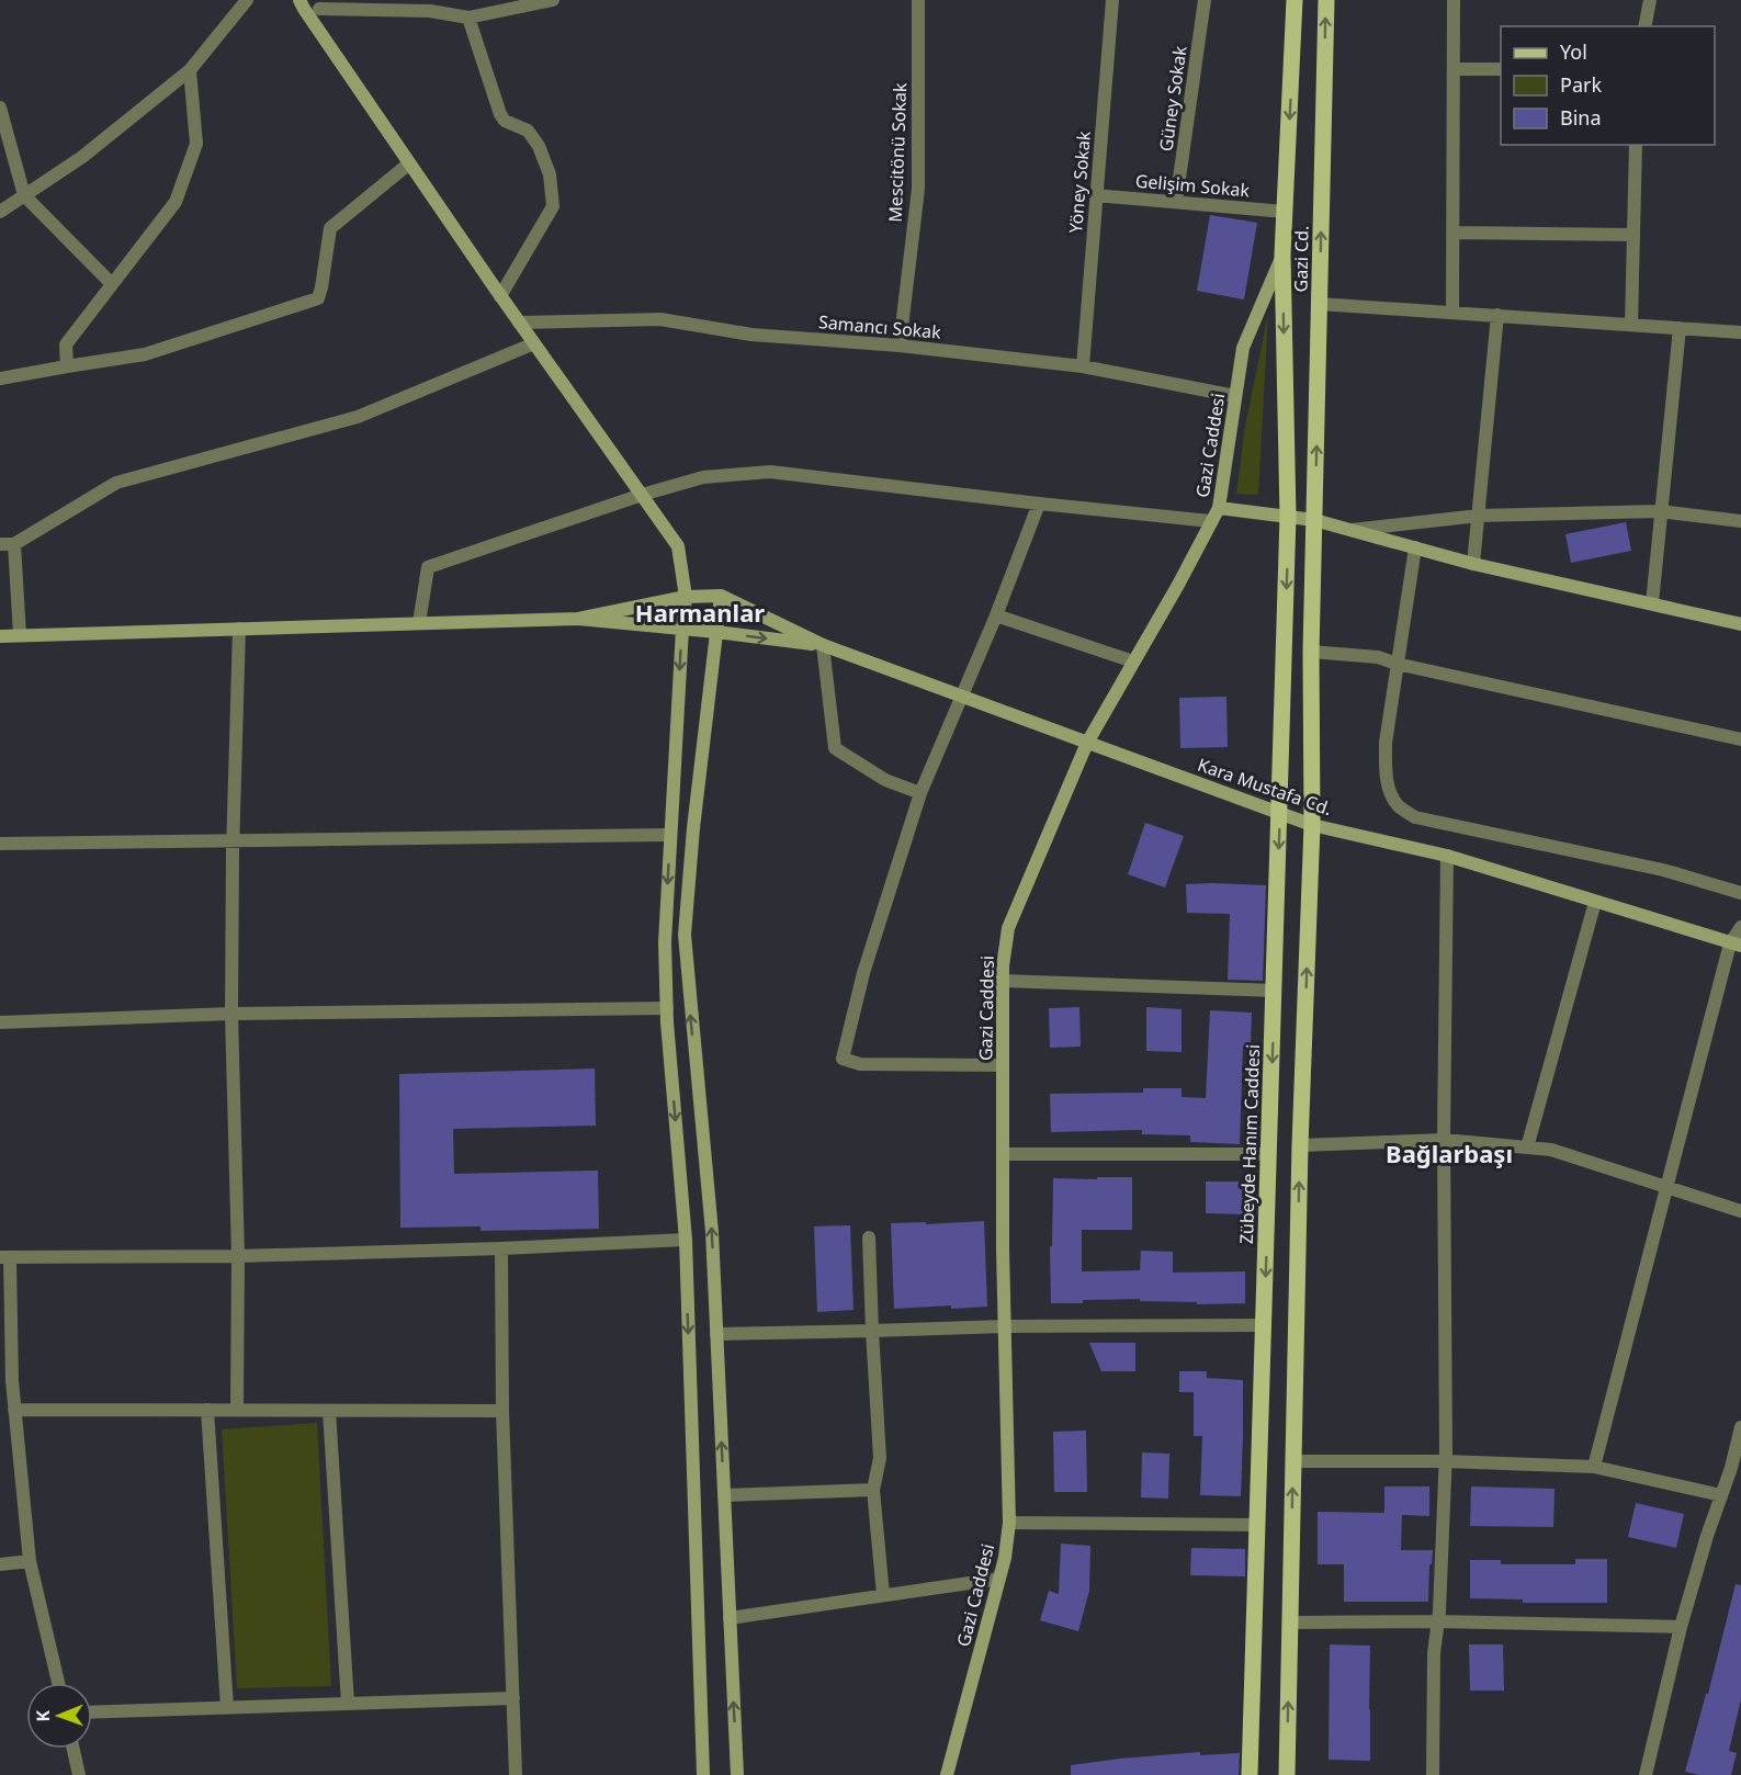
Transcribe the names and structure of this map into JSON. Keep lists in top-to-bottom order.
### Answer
{
  "streets": {
    "main road": ["Gazi Cd.", "Zübeyde Hanım Caddesi"],
    "street": [
      "Güney Sokak",
      "Mescitönü Sokak",
      "Yöney Sokak",
      "Gelişim Sokak",
      "Samancı Sokak",
      "Gazi Caddesi",
      "Kara Mustafa Cd."
    ]
  },
  "crossings": [
    ["Güney Sokak", "Gelişim Sokak"],
    ["Mescitönü Sokak", "Samancı Sokak"],
    ["Yöney Sokak", "Gelişim Sokak"],
    ["Yöney Sokak", "Samancı Sokak"],
    ["Gelişim Sokak", "Gazi Cd."],
    ["Gazi Cd.", "Gazi Caddesi"],
    ["Gazi Cd.", "Kara Mustafa Cd."],
    ["Gazi Cd.", "Zübeyde Hanım Caddesi"],
    ["Samancı Sokak", "Gazi Caddesi"],
    ["Gazi Caddesi", "Kara Mustafa Cd."],
    ["Kara Mustafa Cd.", "Zübeyde Hanım Caddesi"]
  ],
  "one_way": ["Zübeyde Hanım Caddesi"],
  "districts": ["Harmanlar", "Bağlarbaşı"],
  "legend": ["Yol", "Park", "Bina"],
  "north": "left"
}
